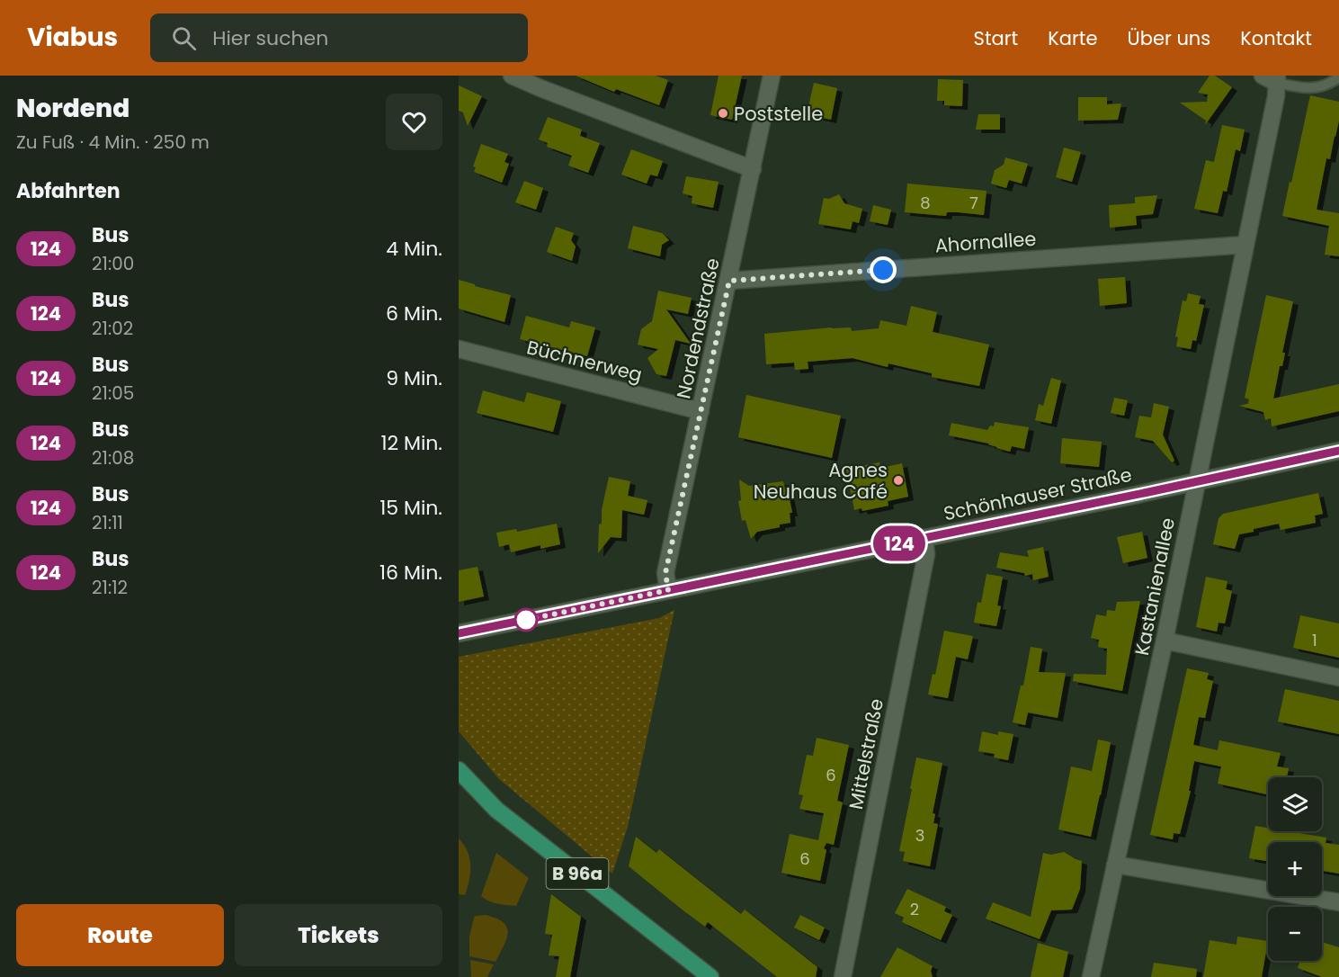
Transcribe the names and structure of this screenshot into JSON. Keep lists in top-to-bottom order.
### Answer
{
  "streets": {
    "main road": ["B 96a"],
    "street": [
      "Ahornallee",
      "Nordendstraße",
      "Büchnerweg",
      "Schönhauser Straße",
      "Kastanienallee",
      "Mittelstraße"
    ]
  },
  "crossings": [
    ["Ahornallee", "Nordendstraße"],
    ["Ahornallee", "Kastanienallee"],
    ["Nordendstraße", "Büchnerweg"],
    ["Nordendstraße", "Schönhauser Straße"],
    ["Schönhauser Straße", "Kastanienallee"],
    ["Schönhauser Straße", "Mittelstraße"]
  ],
  "places": ["Poststelle", "Agnes Neuhaus Café"],
  "lines": ["bus line 124"],
  "house_numbers": [
    "8",
    "7",
    "1",
    "6",
    "3",
    "6",
    "2"
  ],
  "page": {
    "header": "Viabus",
    "search": "Hier suchen",
    "nav": [
      "Start",
      "Karte",
      "Über uns",
      "Kontakt"
    ],
    "heading": [
      ["Nordend", "Zu Fuß · 4 Min. · 250 m"],
      "Abfahrten"
    ],
    "on_map": "124",
    "list": [
      {
        "mark": "124",
        "name": "Bus",
        "note": "21:00",
        "value": "4 Min."
      },
      {
        "mark": "124",
        "name": "Bus",
        "note": "21:02",
        "value": "6 Min."
      },
      {
        "mark": "124",
        "name": "Bus",
        "note": "21:05",
        "value": "9 Min."
      },
      {
        "mark": "124",
        "name": "Bus",
        "note": "21:08",
        "value": "12 Min."
      },
      {
        "mark": "124",
        "name": "Bus",
        "note": "21:11",
        "value": "15 Min."
      },
      {
        "mark": "124",
        "name": "Bus",
        "note": "21:12",
        "value": "16 Min."
      }
    ],
    "map_buttons": ["+", "−"],
    "buttons": ["Route", "Tickets"]
  }
}
